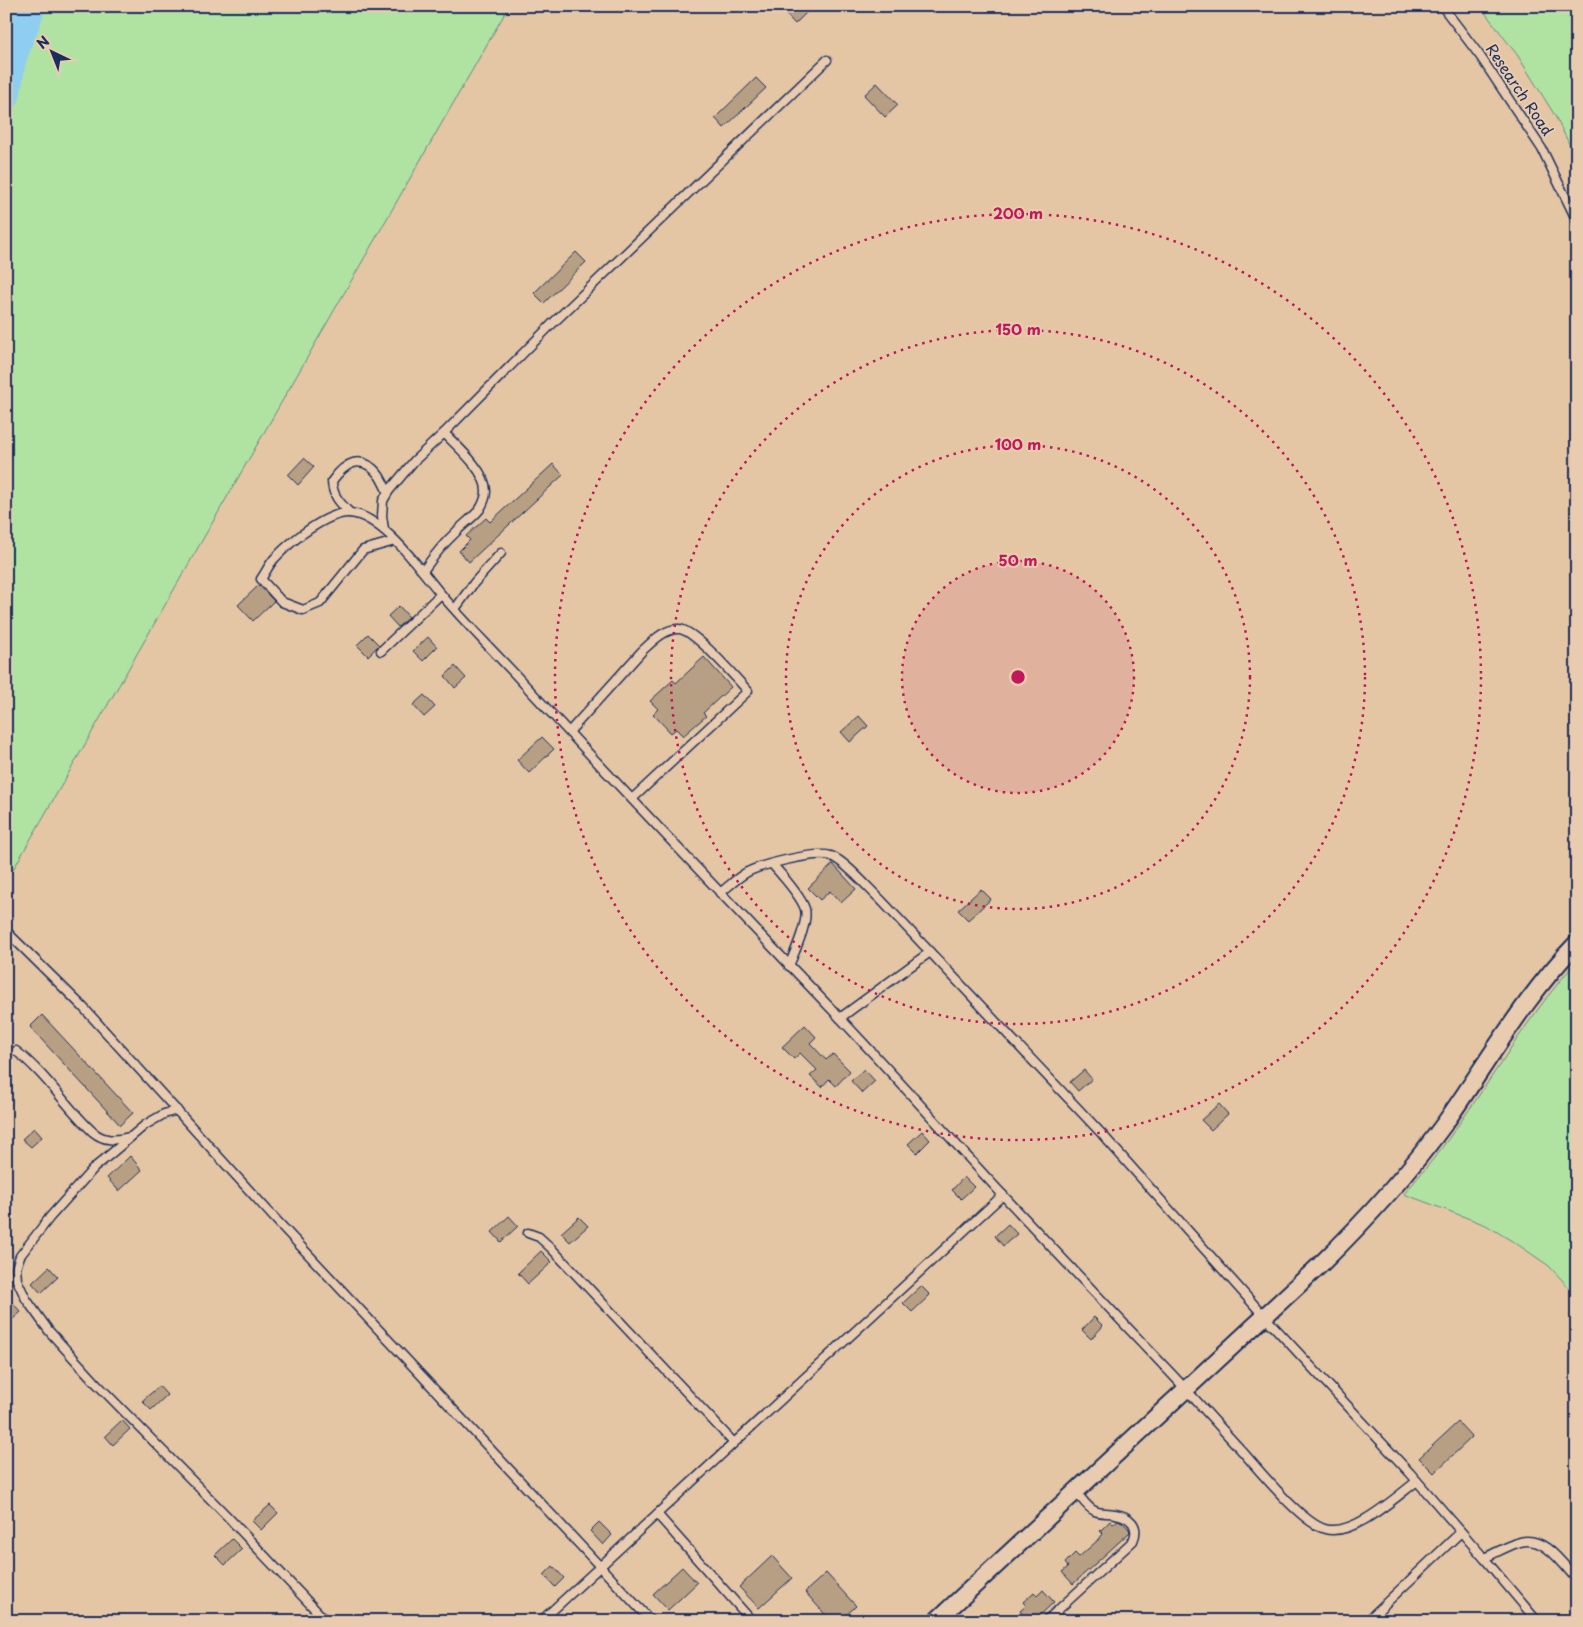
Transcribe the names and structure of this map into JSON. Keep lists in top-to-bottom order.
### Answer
{
  "streets": {
    "lane": ["Research Road"]
  },
  "north": "top left",
  "rings": [
    "200 m",
    "150 m",
    "100 m",
    "50 m"
  ]
}
